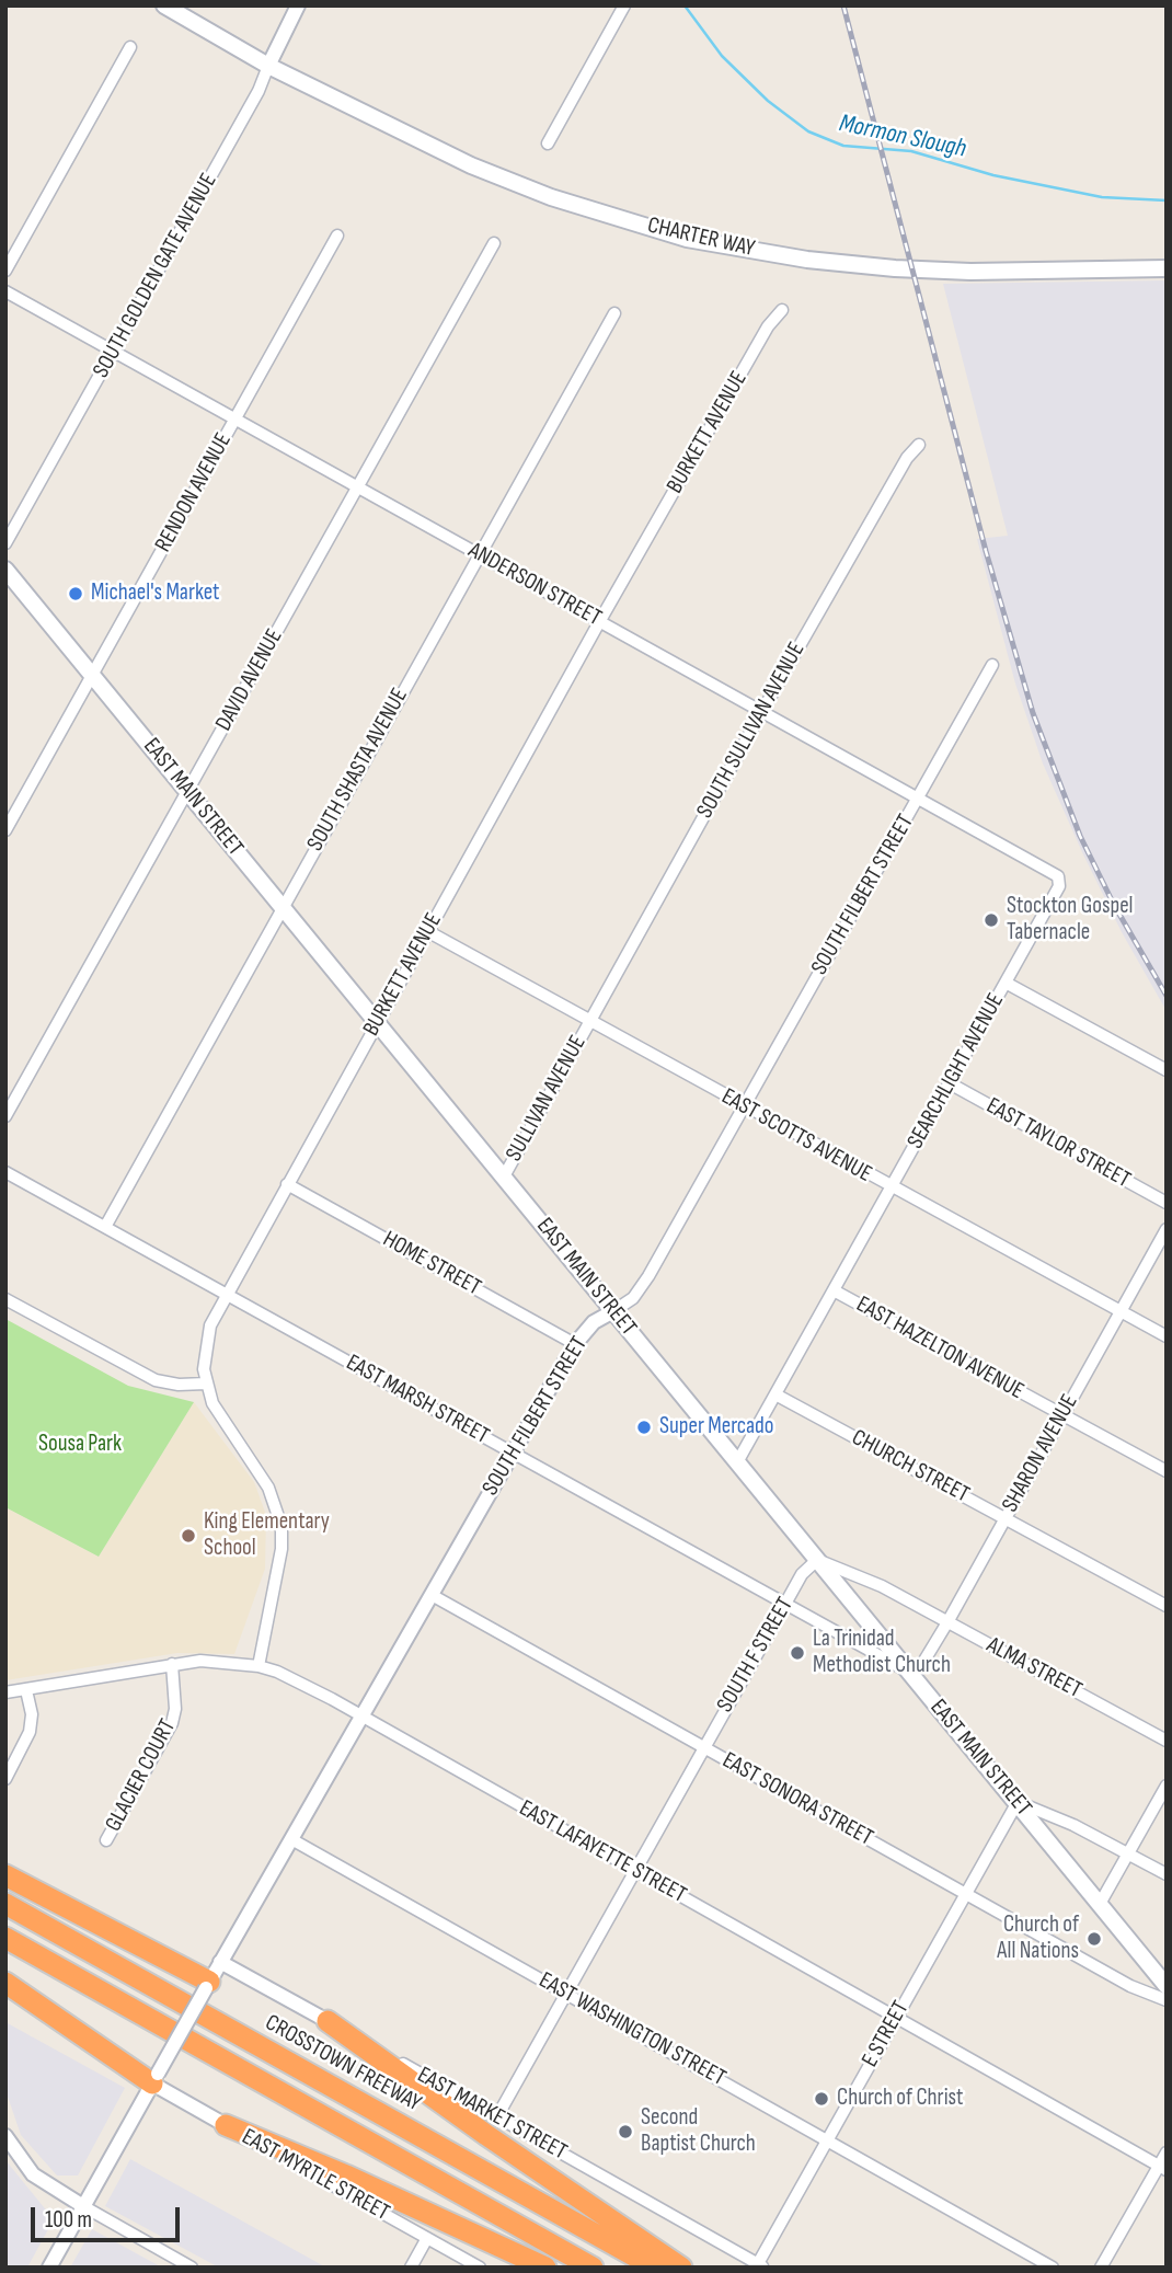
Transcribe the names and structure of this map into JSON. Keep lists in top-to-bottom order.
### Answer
{
  "streets": {
    "highway": ["CROSSTOWN FREEWAY"],
    "main road": ["CHARTER WAY", "EAST MAIN STREET"],
    "street": [
      "SOUTH GOLDEN GATE AVENUE",
      "BURKETT AVENUE",
      "RENDON AVENUE",
      "ANDERSON STREET",
      "DAVID AVENUE",
      "SOUTH SULLIVAN AVENUE",
      "SOUTH SHASTA AVENUE",
      "SOUTH FILBERT STREET",
      "SEARCHLIGHT AVENUE",
      "SULLIVAN AVENUE",
      "EAST SCOTTS AVENUE",
      "EAST TAYLOR STREET",
      "HOME STREET",
      "EAST HAZELTON AVENUE",
      "EAST MARSH STREET",
      "SHARON AVENUE",
      "CHURCH STREET",
      "SOUTH F STREET",
      "ALMA STREET",
      "GLACIER COURT",
      "EAST SONORA STREET",
      "EAST LAFAYETTE STREET",
      "EAST WASHINGTON STREET",
      "E STREET",
      "EAST MARKET STREET",
      "EAST MYRTLE STREET"
    ]
  },
  "crossings": [
    ["CHARTER WAY", "SOUTH GOLDEN GATE AVENUE"],
    ["SOUTH GOLDEN GATE AVENUE", "ANDERSON STREET"],
    ["BURKETT AVENUE", "ANDERSON STREET"],
    ["BURKETT AVENUE", "EAST MAIN STREET"],
    ["BURKETT AVENUE", "EAST SCOTTS AVENUE"],
    ["BURKETT AVENUE", "HOME STREET"],
    ["BURKETT AVENUE", "EAST MARSH STREET"],
    ["BURKETT AVENUE", "EAST LAFAYETTE STREET"],
    ["RENDON AVENUE", "ANDERSON STREET"],
    ["RENDON AVENUE", "EAST MAIN STREET"],
    ["ANDERSON STREET", "DAVID AVENUE"],
    ["ANDERSON STREET", "SOUTH SULLIVAN AVENUE"],
    ["ANDERSON STREET", "SOUTH SHASTA AVENUE"],
    ["ANDERSON STREET", "SOUTH FILBERT STREET"],
    ["ANDERSON STREET", "SEARCHLIGHT AVENUE"],
    ["DAVID AVENUE", "EAST MAIN STREET"],
    ["SOUTH SULLIVAN AVENUE", "SULLIVAN AVENUE"],
    ["SOUTH SULLIVAN AVENUE", "EAST SCOTTS AVENUE"],
    ["SOUTH SHASTA AVENUE", "EAST MAIN STREET"],
    ["SOUTH SHASTA AVENUE", "EAST MARSH STREET"],
    ["EAST MAIN STREET", "SOUTH FILBERT STREET"],
    ["EAST MAIN STREET", "SEARCHLIGHT AVENUE"],
    ["EAST MAIN STREET", "SULLIVAN AVENUE"],
    ["EAST MAIN STREET", "EAST MARSH STREET"],
    ["EAST MAIN STREET", "SHARON AVENUE"],
    ["EAST MAIN STREET", "SOUTH F STREET"],
    ["EAST MAIN STREET", "ALMA STREET"],
    ["EAST MAIN STREET", "E STREET"],
    ["SOUTH FILBERT STREET", "EAST SCOTTS AVENUE"],
    ["SOUTH FILBERT STREET", "HOME STREET"],
    ["SOUTH FILBERT STREET", "EAST MARSH STREET"],
    ["SOUTH FILBERT STREET", "EAST SONORA STREET"],
    ["SOUTH FILBERT STREET", "EAST LAFAYETTE STREET"],
    ["SOUTH FILBERT STREET", "EAST WASHINGTON STREET"],
    ["SOUTH FILBERT STREET", "EAST MARKET STREET"],
    ["SOUTH FILBERT STREET", "EAST MYRTLE STREET"],
    ["SEARCHLIGHT AVENUE", "EAST SCOTTS AVENUE"],
    ["SEARCHLIGHT AVENUE", "EAST TAYLOR STREET"],
    ["SEARCHLIGHT AVENUE", "EAST HAZELTON AVENUE"],
    ["SEARCHLIGHT AVENUE", "CHURCH STREET"],
    ["SULLIVAN AVENUE", "EAST SCOTTS AVENUE"],
    ["EAST SCOTTS AVENUE", "SHARON AVENUE"],
    ["EAST HAZELTON AVENUE", "SHARON AVENUE"],
    ["EAST MARSH STREET", "SHARON AVENUE"],
    ["EAST MARSH STREET", "SOUTH F STREET"],
    ["SHARON AVENUE", "CHURCH STREET"],
    ["SHARON AVENUE", "ALMA STREET"],
    ["SOUTH F STREET", "ALMA STREET"],
    ["SOUTH F STREET", "EAST SONORA STREET"],
    ["SOUTH F STREET", "EAST LAFAYETTE STREET"],
    ["SOUTH F STREET", "EAST WASHINGTON STREET"],
    ["SOUTH F STREET", "EAST MARKET STREET"],
    ["GLACIER COURT", "EAST LAFAYETTE STREET"],
    ["EAST SONORA STREET", "E STREET"],
    ["EAST LAFAYETTE STREET", "E STREET"],
    ["EAST WASHINGTON STREET", "E STREET"],
    ["E STREET", "EAST MARKET STREET"]
  ],
  "water": ["Mormon Slough"],
  "parks": ["Sousa Park"],
  "places": [
    "Michael's Market",
    "Stockton Gospel Tabernacle",
    "Super Mercado",
    "King Elementary School",
    "La Trinidad Methodist Church",
    "Church of All Nations",
    "Church of Christ",
    "Second Baptist Church"
  ],
  "scale_bar": "100 m"
}
